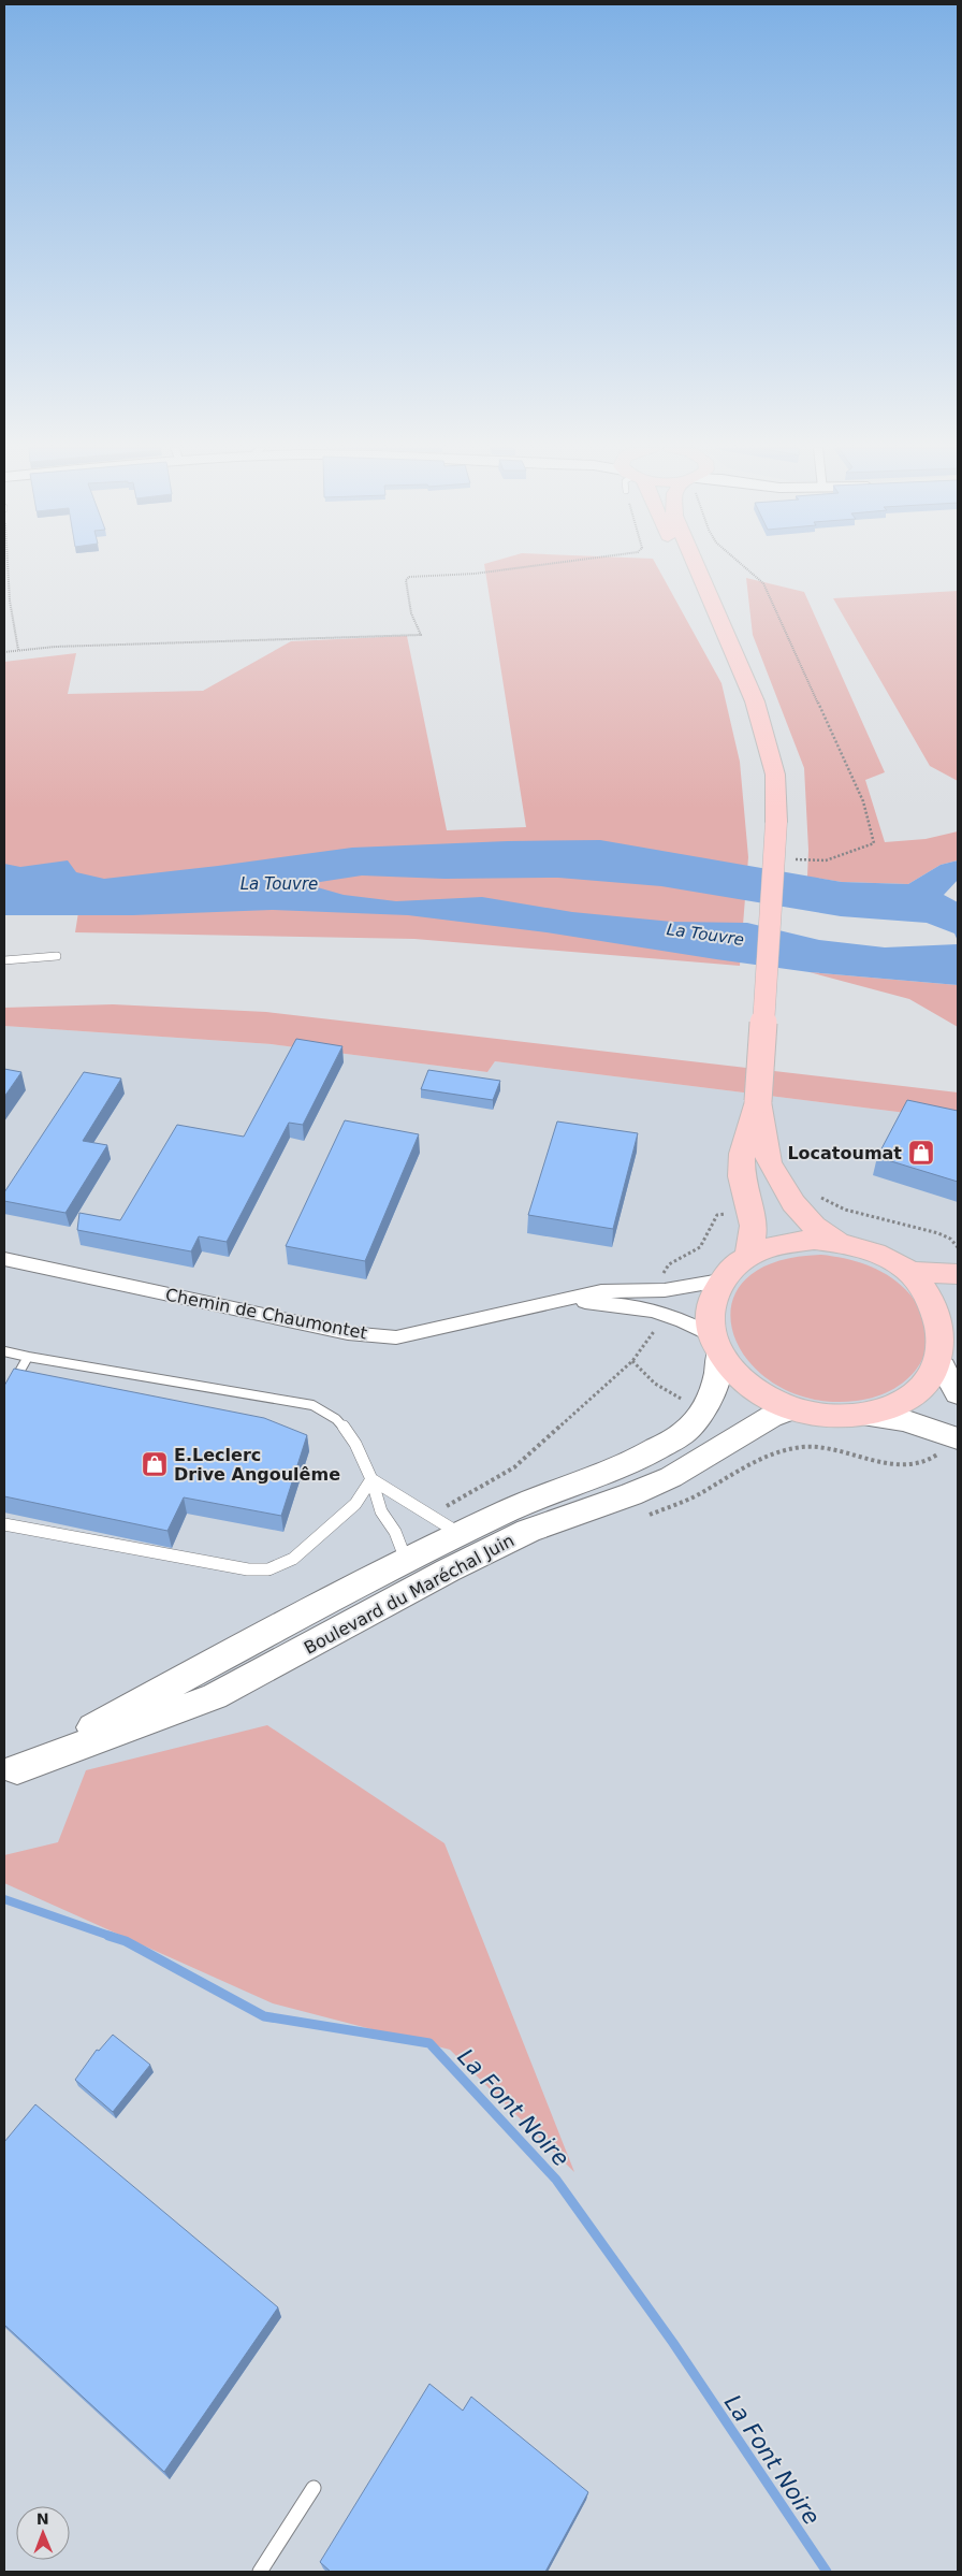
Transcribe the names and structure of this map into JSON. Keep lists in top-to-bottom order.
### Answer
{
  "streets": {
    "street": ["Chemin de Chaumontet", "Boulevard du Maréchal Juin"]
  },
  "crossings": [
    ["Chemin de Chaumontet", "Boulevard du Maréchal Juin"]
  ],
  "water": ["La Touvre", "La Font Noire"],
  "places": {
    "shop": ["Locatoumat", "E.Leclerc Drive Angoulême"]
  },
  "north": "top"
}
